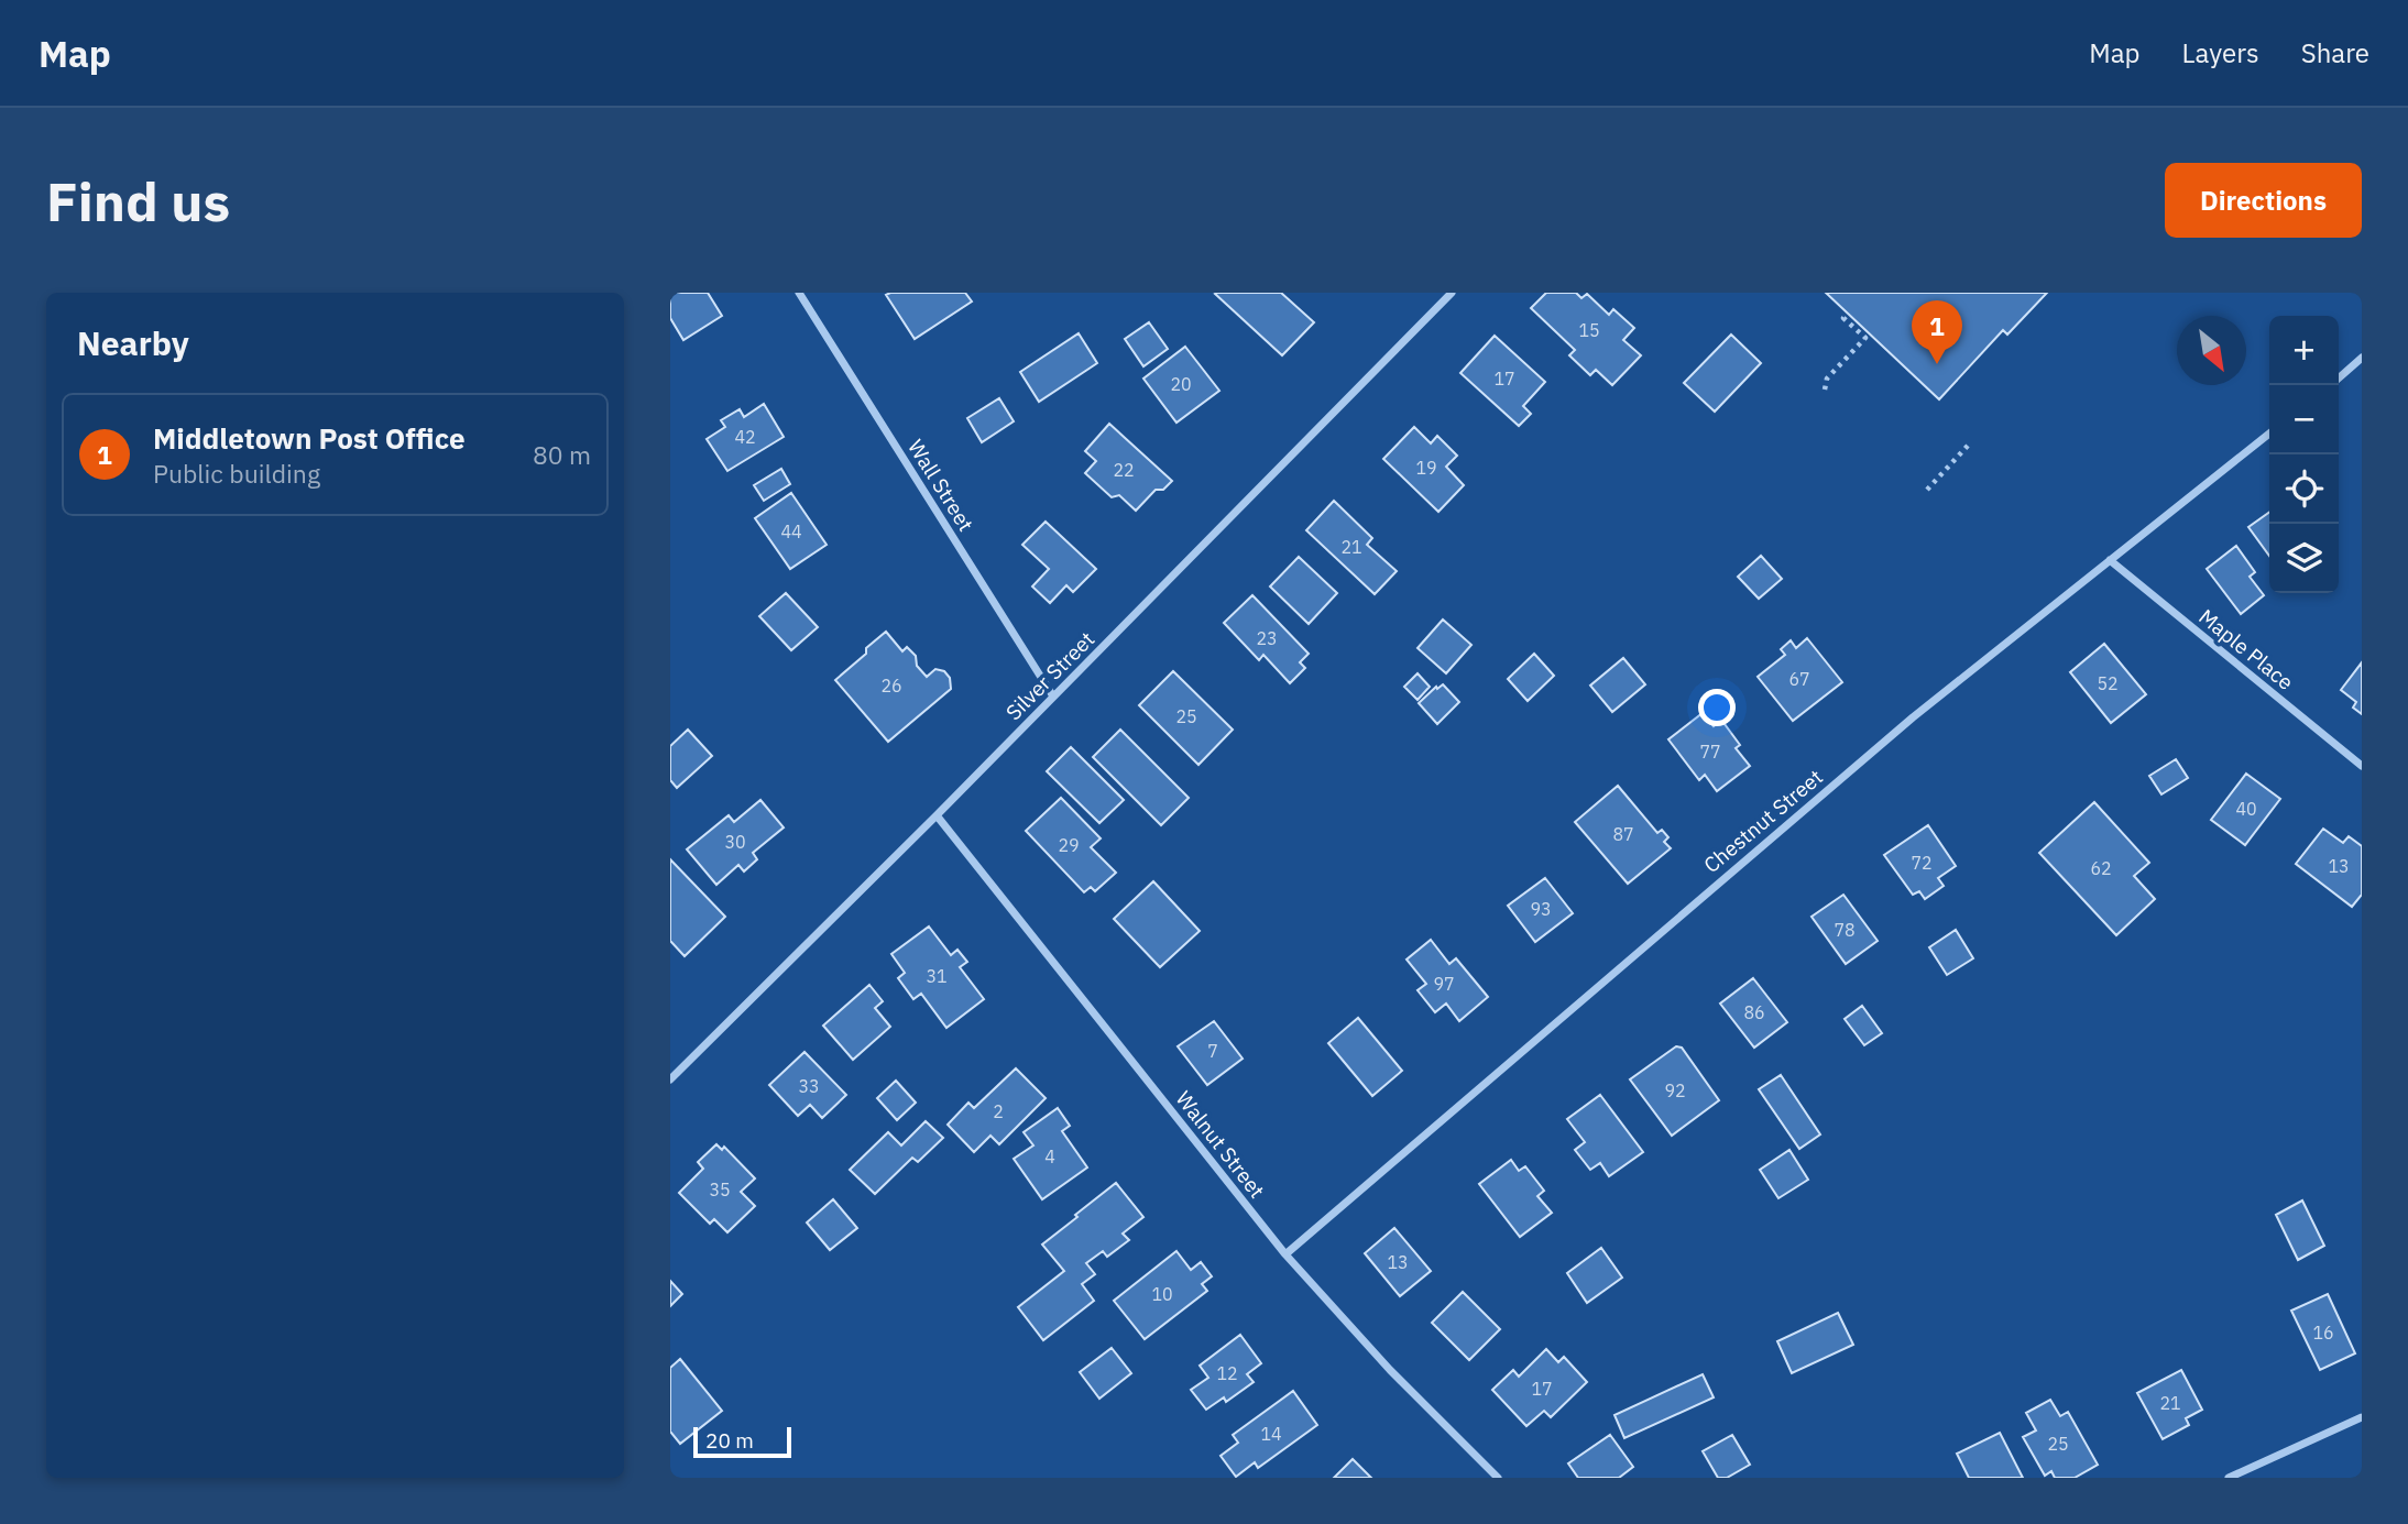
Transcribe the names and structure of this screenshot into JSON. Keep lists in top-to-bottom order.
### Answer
{
  "streets": {
    "street": [
      "Wall Street",
      "Maple Place",
      "Silver Street",
      "Chestnut Street",
      "Walnut Street"
    ]
  },
  "crossings": [
    ["Wall Street", "Silver Street"],
    ["Maple Place", "Chestnut Street"],
    ["Silver Street", "Walnut Street"],
    ["Chestnut Street", "Walnut Street"]
  ],
  "house_numbers": [
    "15",
    "17",
    "20",
    "42",
    "19",
    "22",
    "44",
    "21",
    "23",
    "67",
    "52",
    "26",
    "25",
    "77",
    "40",
    "87",
    "30",
    "29",
    "72",
    "13",
    "62",
    "93",
    "78",
    "31",
    "97",
    "86",
    "7",
    "33",
    "92",
    "2",
    "4",
    "35",
    "13",
    "10",
    "16",
    "12",
    "17",
    "21",
    "14",
    "25"
  ],
  "scale_bar": "20 m",
  "north": "bottom right",
  "page": {
    "header": "Map",
    "nav": ["Map", "Layers", "Share"],
    "buttons": "Directions",
    "title": "Find us",
    "heading": "Nearby",
    "pins": "1",
    "map_buttons": ["+", "−"],
    "list": [
      {
        "mark": "1",
        "name": "Middletown Post Office",
        "note": "Public building",
        "value": "80 m"
      }
    ],
    "scale": "20 m"
  }
}
